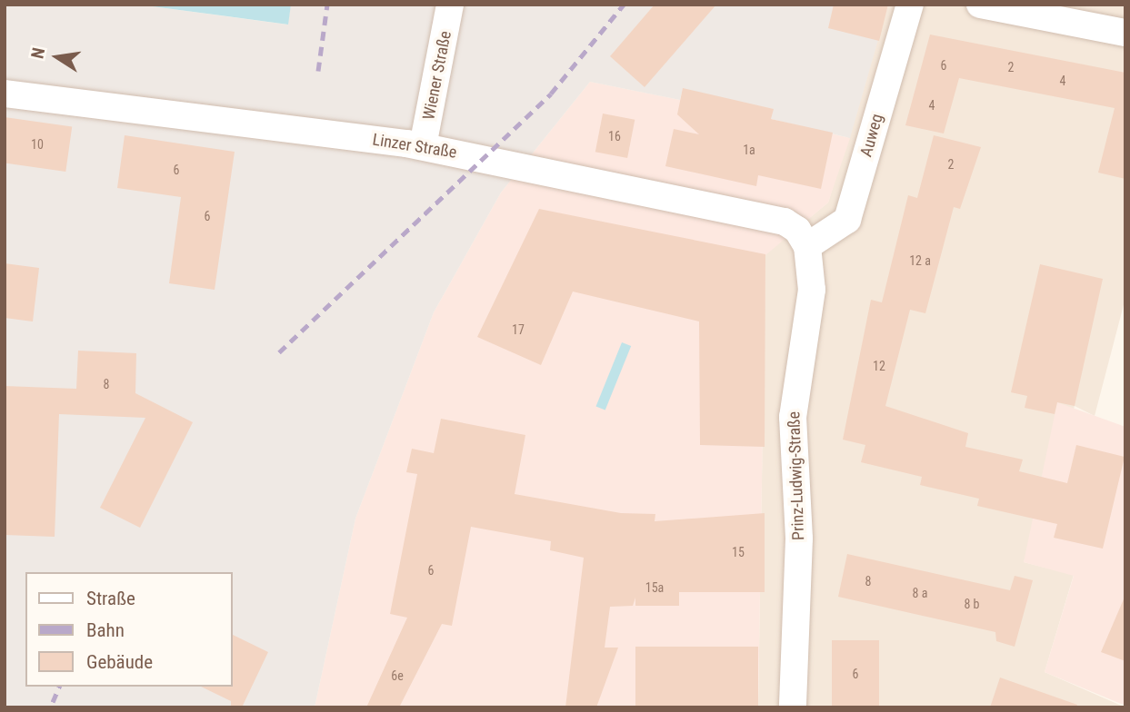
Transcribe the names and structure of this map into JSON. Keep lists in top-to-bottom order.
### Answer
{
  "streets": {
    "street": [
      "Wiener Straße",
      "Auweg",
      "Linzer Straße",
      "Prinz-Ludwig-Straße"
    ]
  },
  "crossings": [
    ["Wiener Straße", "Linzer Straße"],
    ["Auweg", "Linzer Straße"],
    ["Auweg", "Prinz-Ludwig-Straße"],
    ["Linzer Straße", "Prinz-Ludwig-Straße"]
  ],
  "house_numbers": [
    "6",
    "2",
    "4",
    "4",
    "16",
    "10",
    "1a",
    "2",
    "6",
    "6",
    "12 a",
    "17",
    "12",
    "8",
    "15",
    "6",
    "8",
    "15a",
    "8 a",
    "8 b",
    "6",
    "6e"
  ],
  "legend": ["Straße", "Bahn", "Gebäude"],
  "north": "left"
}
